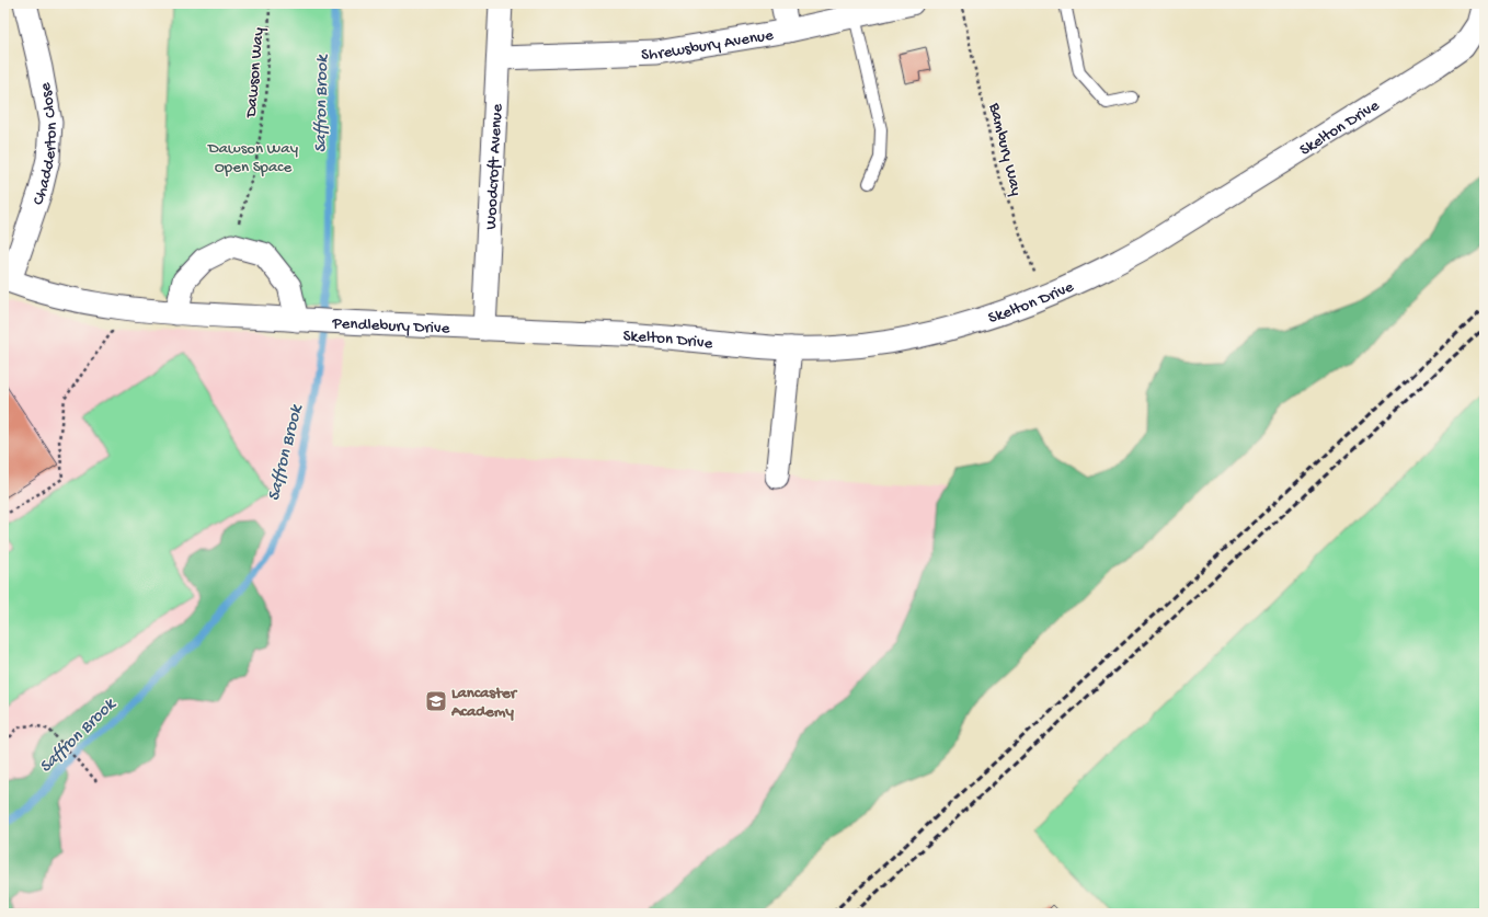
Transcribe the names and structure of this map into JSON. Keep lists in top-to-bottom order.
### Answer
{
  "streets": {
    "street": [
      "Shrewsbury Avenue",
      "Skelton Drive",
      "Chadderton Close",
      "Woodcroft Avenue",
      "Pendlebury Drive"
    ],
    "path": ["Dawson Way", "Bambury Way"]
  },
  "crossings": [
    ["Shrewsbury Avenue", "Woodcroft Avenue"],
    ["Skelton Drive", "Bambury Way"],
    ["Skelton Drive", "Woodcroft Avenue"],
    ["Skelton Drive", "Pendlebury Drive"],
    ["Chadderton Close", "Pendlebury Drive"],
    ["Woodcroft Avenue", "Pendlebury Drive"]
  ],
  "water": ["Saffron Brook"],
  "parks": ["Dawson Way Open Space"],
  "places": {
    "school or university": ["Lancaster Academy"]
  }
}
